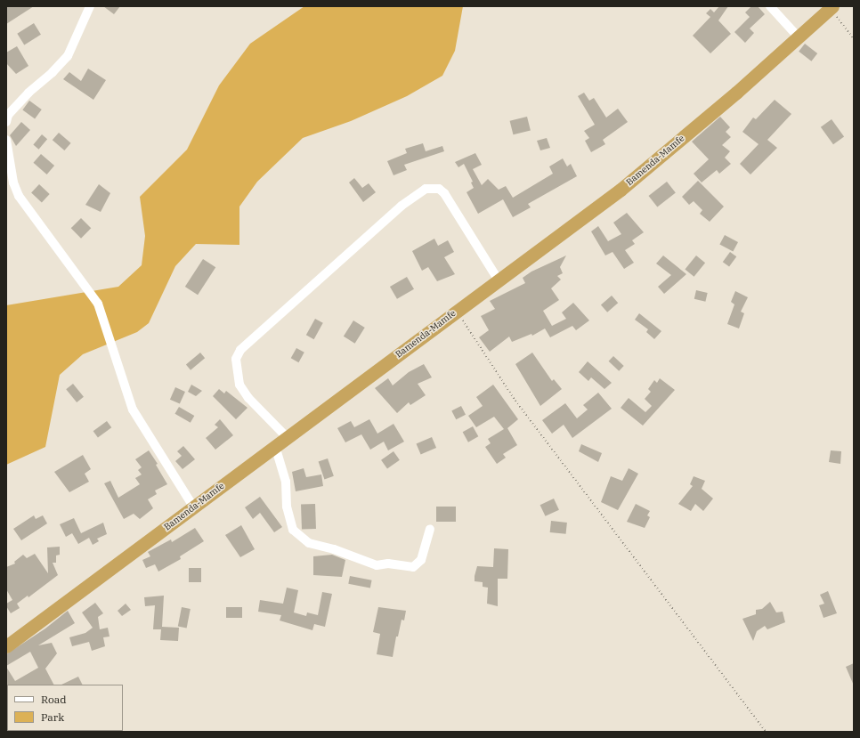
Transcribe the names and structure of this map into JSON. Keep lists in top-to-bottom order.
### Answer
{
  "streets": {
    "highway": ["Bamenda-Mamfe"]
  },
  "legend": ["Road", "Park"]
}
